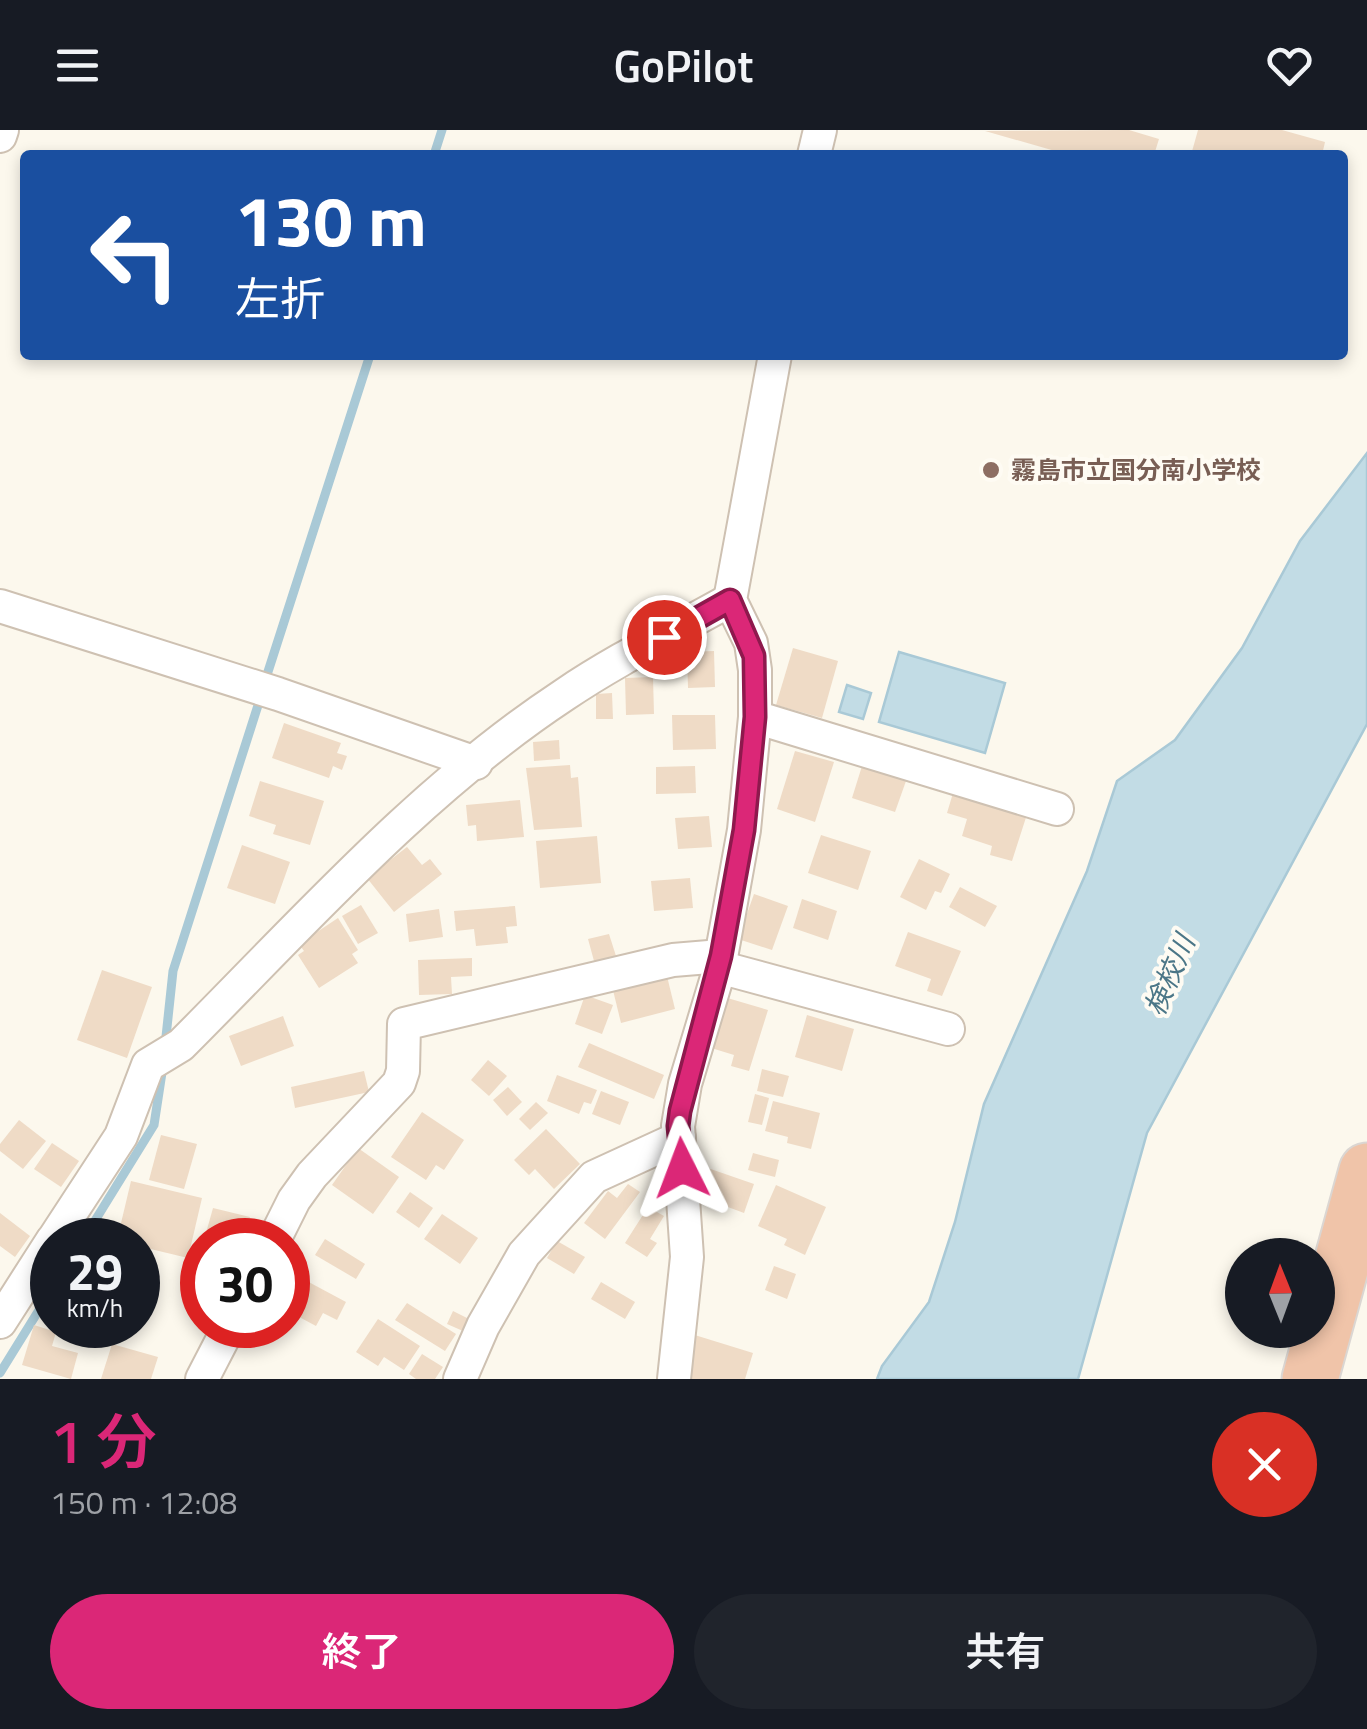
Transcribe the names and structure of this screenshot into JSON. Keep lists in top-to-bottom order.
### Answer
{
  "water": ["検校川"],
  "places": ["霧島市立国分南小学校"],
  "north": "top",
  "page": {
    "header": "GoPilot",
    "turn": ["130 m", "左折"],
    "speed": "29 km/h",
    "limit": "30",
    "heading": ["1 分", "150 m · 12:08"],
    "buttons": ["終了", "共有"]
  }
}
